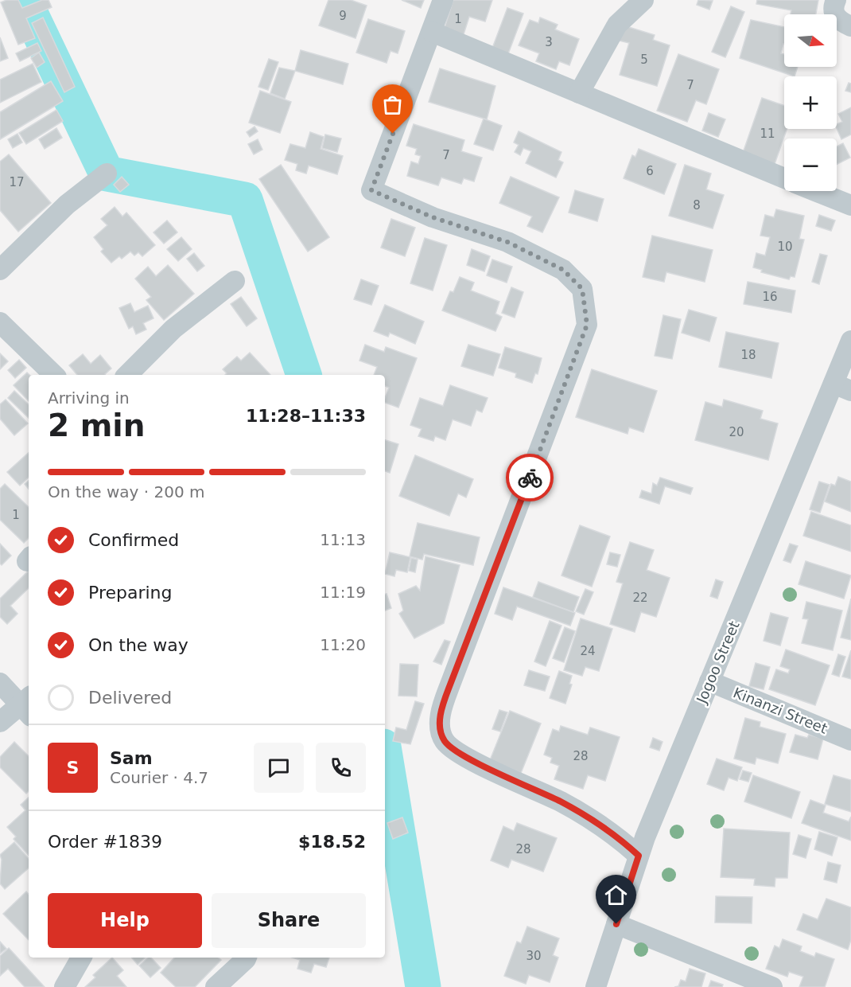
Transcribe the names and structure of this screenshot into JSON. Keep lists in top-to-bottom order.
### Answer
{
  "streets": {
    "street": ["Jogoo Street", "Kinanzi Street"]
  },
  "crossings": [
    ["Jogoo Street", "Kinanzi Street"]
  ],
  "house_numbers": [
    "9",
    "1",
    "3",
    "5",
    "7",
    "11",
    "7",
    "6",
    "17",
    "8",
    "10",
    "16",
    "18",
    "20",
    "1",
    "22",
    "24",
    "28",
    "28",
    "30"
  ],
  "north": "right",
  "page": {
    "map_buttons": ["+", "−"],
    "heading": ["2 min", "Arriving in", "11:28–11:33"],
    "panel": [
      "Sam",
      "Courier · 4.7",
      "Order #1839",
      "$18.52"
    ],
    "bar": "On the way · 200 m",
    "list": [
      ["Confirmed", "11:13"],
      ["Preparing", "11:19"],
      ["On the way", "11:20"],
      "Delivered"
    ],
    "round": "S",
    "buttons": ["Help", "Share"]
  }
}
